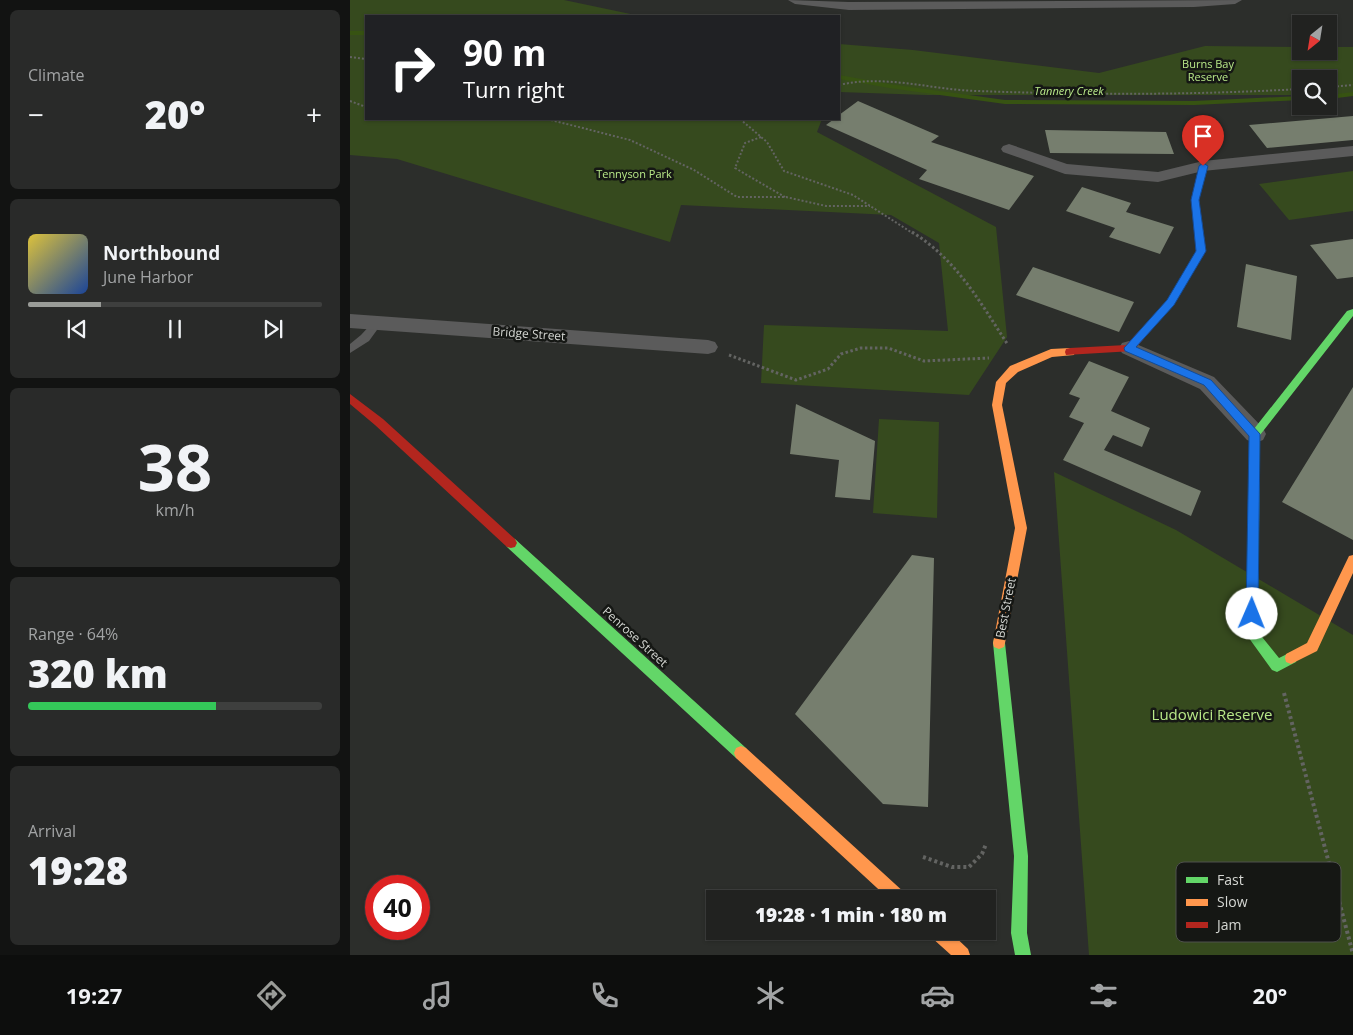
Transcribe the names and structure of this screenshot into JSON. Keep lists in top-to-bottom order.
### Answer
{
  "streets": {
    "street": ["Bridge Street", "Best Street", "Penrose Street"]
  },
  "water": ["Tannery Creek"],
  "parks": ["Burns Bay Reserve", "Tennyson Park", "Ludowici Reserve"],
  "legend": ["Fast", "Slow", "Jam"],
  "north": "bottom left",
  "page": {
    "tile": [
      "Climate",
      ["38", "km/h"],
      ["Range · 64%", "320 km"],
      ["Arrival", "19:28"]
    ],
    "turn": ["90 m", "Turn right"],
    "heat": ["−", "20°", "+"],
    "song": ["Northbound", "June Harbor"],
    "limit": "40",
    "trip": "19:28 · 1 min · 180 m",
    "tabs": ["19:27", "20°"]
  }
}
